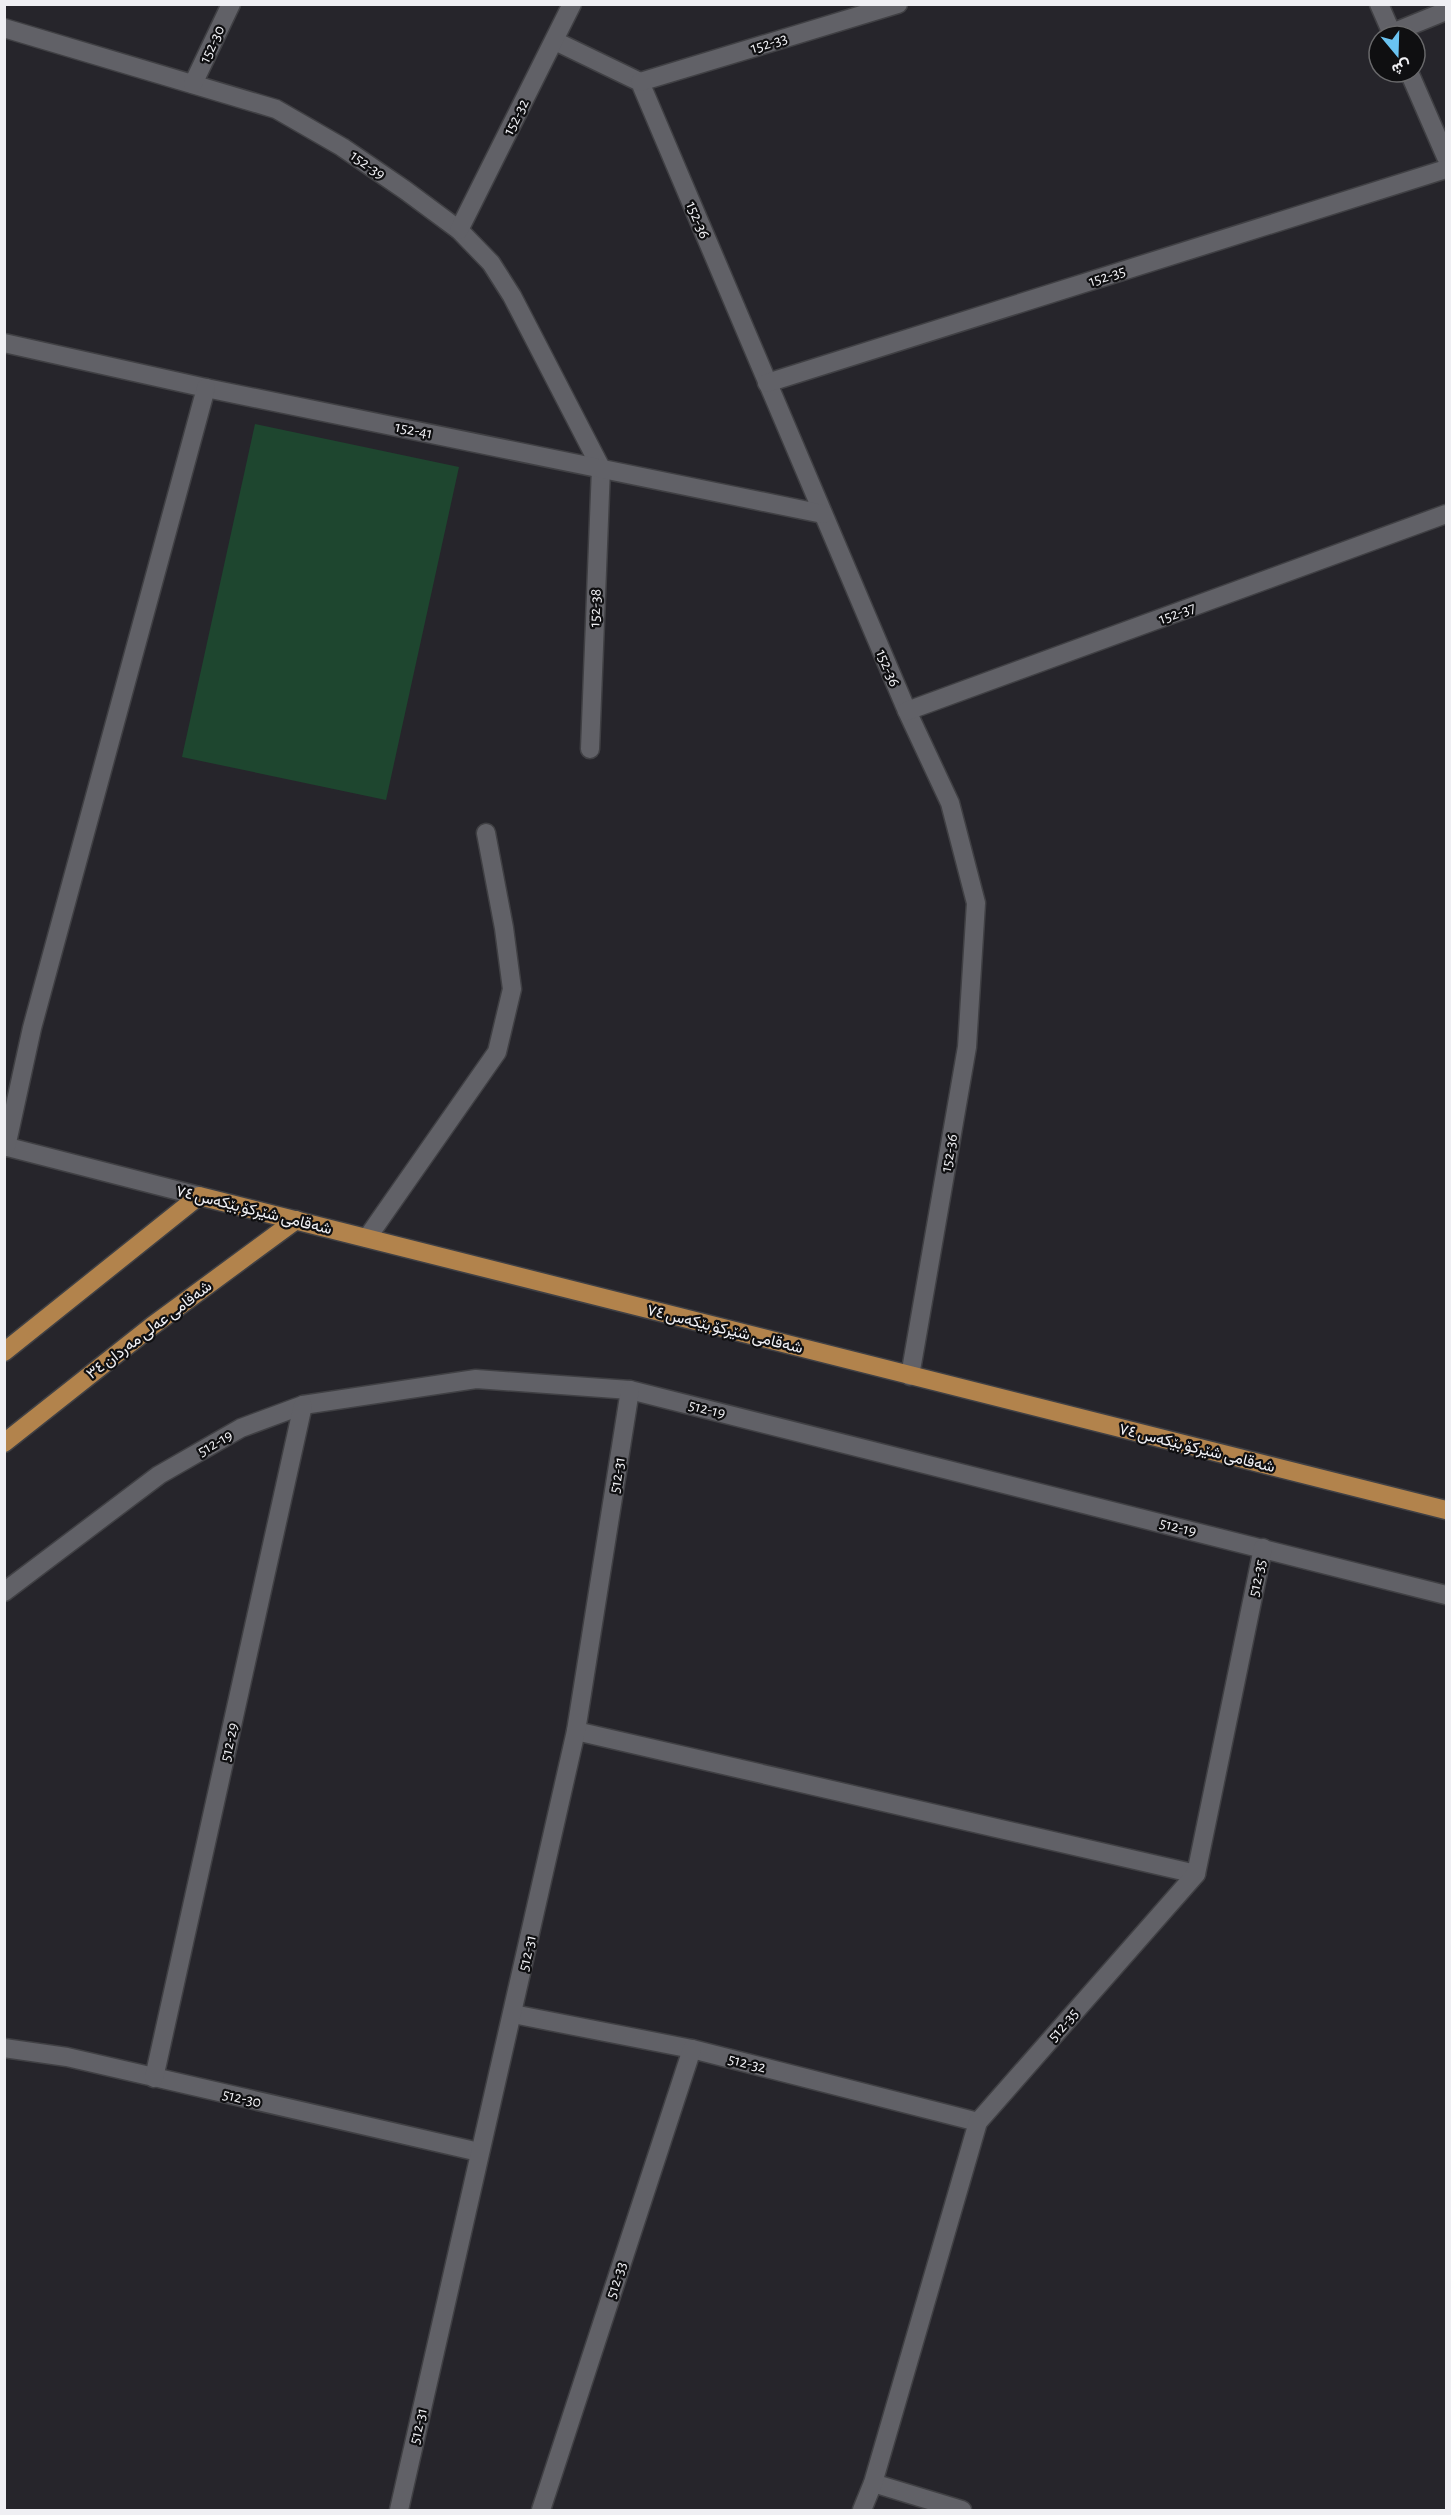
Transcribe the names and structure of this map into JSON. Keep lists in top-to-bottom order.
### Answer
{
  "streets": {
    "main road": ["شەقامی شێرکۆ بێکەس ٧٤", "شەقامی عەلی مەردان ٣٤"],
    "street": [
      "152-33",
      "152-30",
      "152-32",
      "152-39",
      "152-36",
      "152-35",
      "152-41",
      "152-38",
      "152-37",
      "512-19",
      "512-31",
      "512-35",
      "512-29",
      "512-32",
      "512-30",
      "512-33"
    ]
  },
  "crossings": [
    ["152-33", "152-36"],
    ["152-30", "152-39"],
    ["152-32", "152-39"],
    ["152-39", "152-41"],
    ["152-39", "152-38"],
    ["152-36", "152-35"],
    ["152-36", "152-41"],
    ["152-36", "152-37"],
    ["152-36", "شەقامی شێرکۆ بێکەس ٧٤"],
    ["152-41", "152-38"],
    ["شەقامی شێرکۆ بێکەس ٧٤", "شەقامی عەلی مەردان ٣٤"],
    ["512-19", "512-31"],
    ["512-19", "512-35"],
    ["512-19", "512-29"],
    ["512-31", "512-32"],
    ["512-31", "512-30"],
    ["512-35", "512-32"],
    ["512-29", "512-30"],
    ["512-32", "512-33"]
  ],
  "north": "bottom"
}
